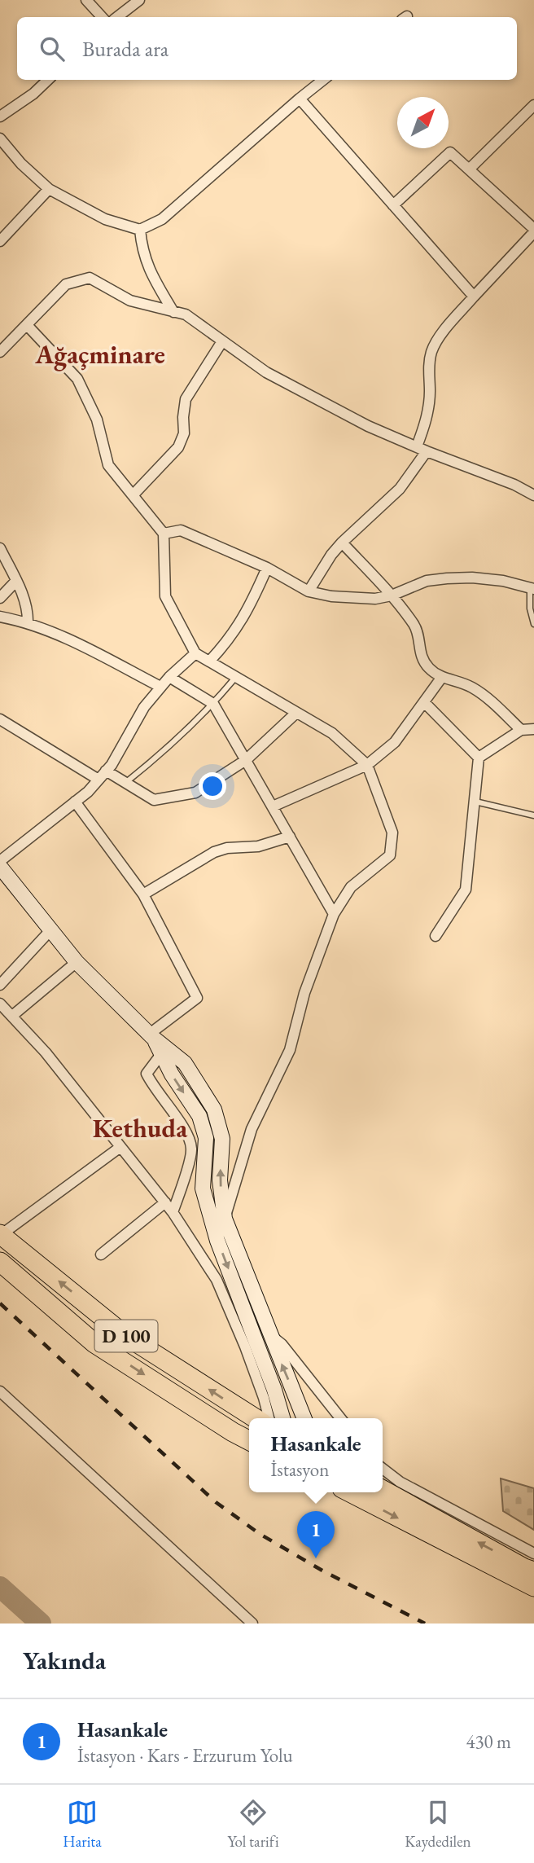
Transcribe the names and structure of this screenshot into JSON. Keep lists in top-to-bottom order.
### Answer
{
  "streets": {
    "highway": ["D 100"]
  },
  "districts": ["Ağaçminare", "Kethuda"],
  "north": "top right",
  "page": {
    "search": "Burada ara",
    "popup": ["Hasankale", "İstasyon"],
    "pins": "1",
    "heading": "Yakında",
    "list": [
      {
        "mark": "1",
        "name": "Hasankale",
        "note": "İstasyon · Kars - Erzurum Yolu",
        "value": "430 m"
      }
    ],
    "nav": ["Harita", "Yol tarifi", "Kaydedilen"]
  }
}
